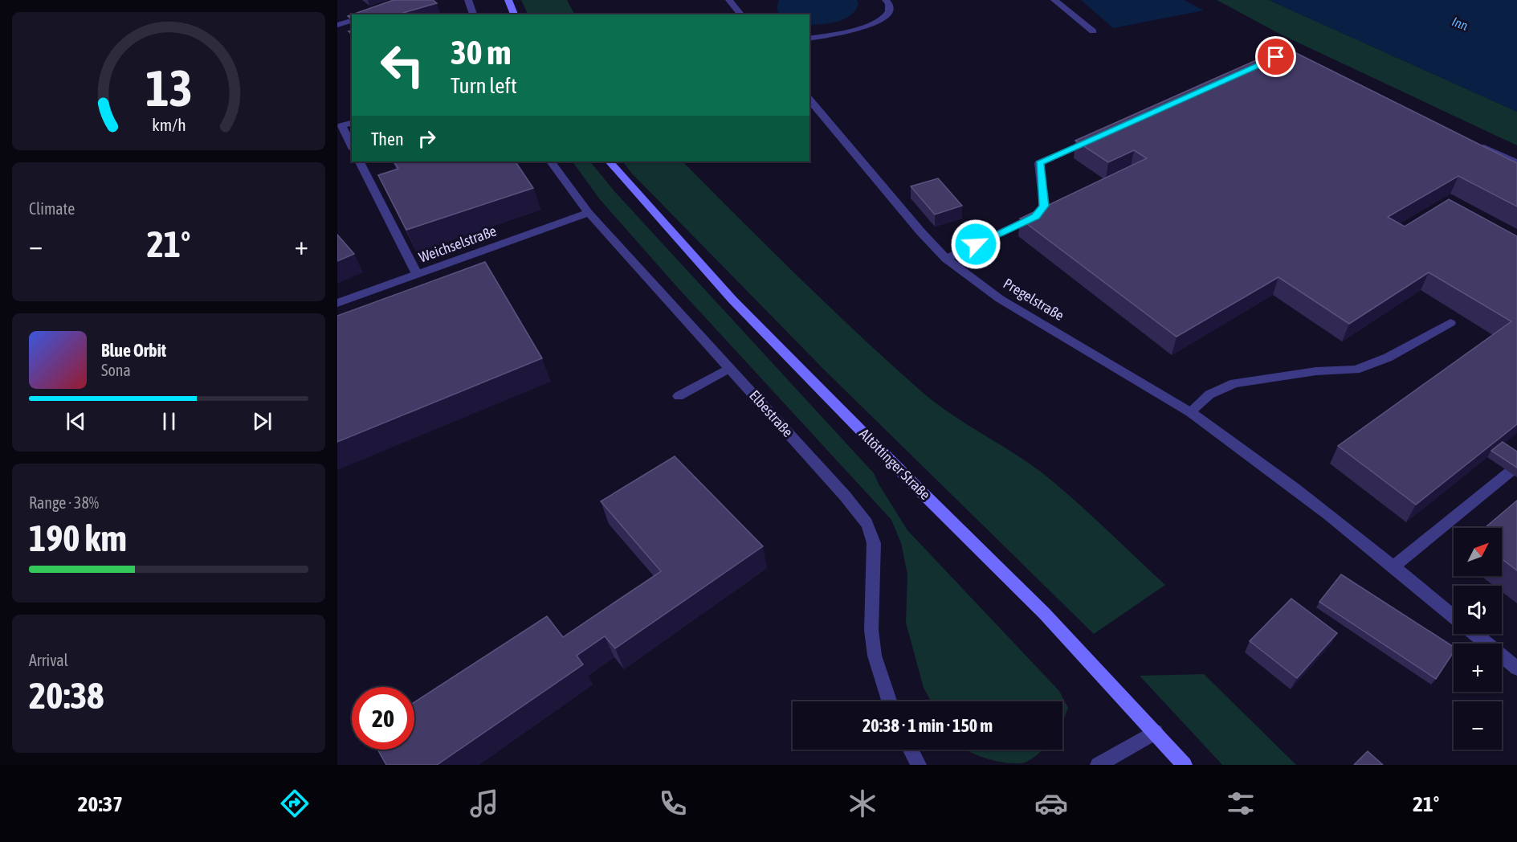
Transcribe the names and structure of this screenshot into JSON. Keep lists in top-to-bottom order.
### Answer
{
  "streets": {
    "main road": ["Altöttinger Straße"],
    "street": ["Weichselstraße", "Pregelstraße", "Elbestraße"]
  },
  "crossings": [
    ["Weichselstraße", "Elbestraße"]
  ],
  "water": ["Inn"],
  "north": "top right",
  "page": {
    "turn": ["30 m", "Turn left"],
    "then": "Then",
    "tile": [
      "Climate",
      ["Range · 38%", "190 km"],
      ["Arrival", "20:38"]
    ],
    "heat": ["−", "21°", "+"],
    "song": ["Blue Orbit", "Sona"],
    "map_buttons": ["+", "−"],
    "limit": "20",
    "trip": "20:38 · 1 min · 150 m",
    "tabs": ["20:37", "21°"],
    "gauge": ["13", "km/h"]
  }
}
